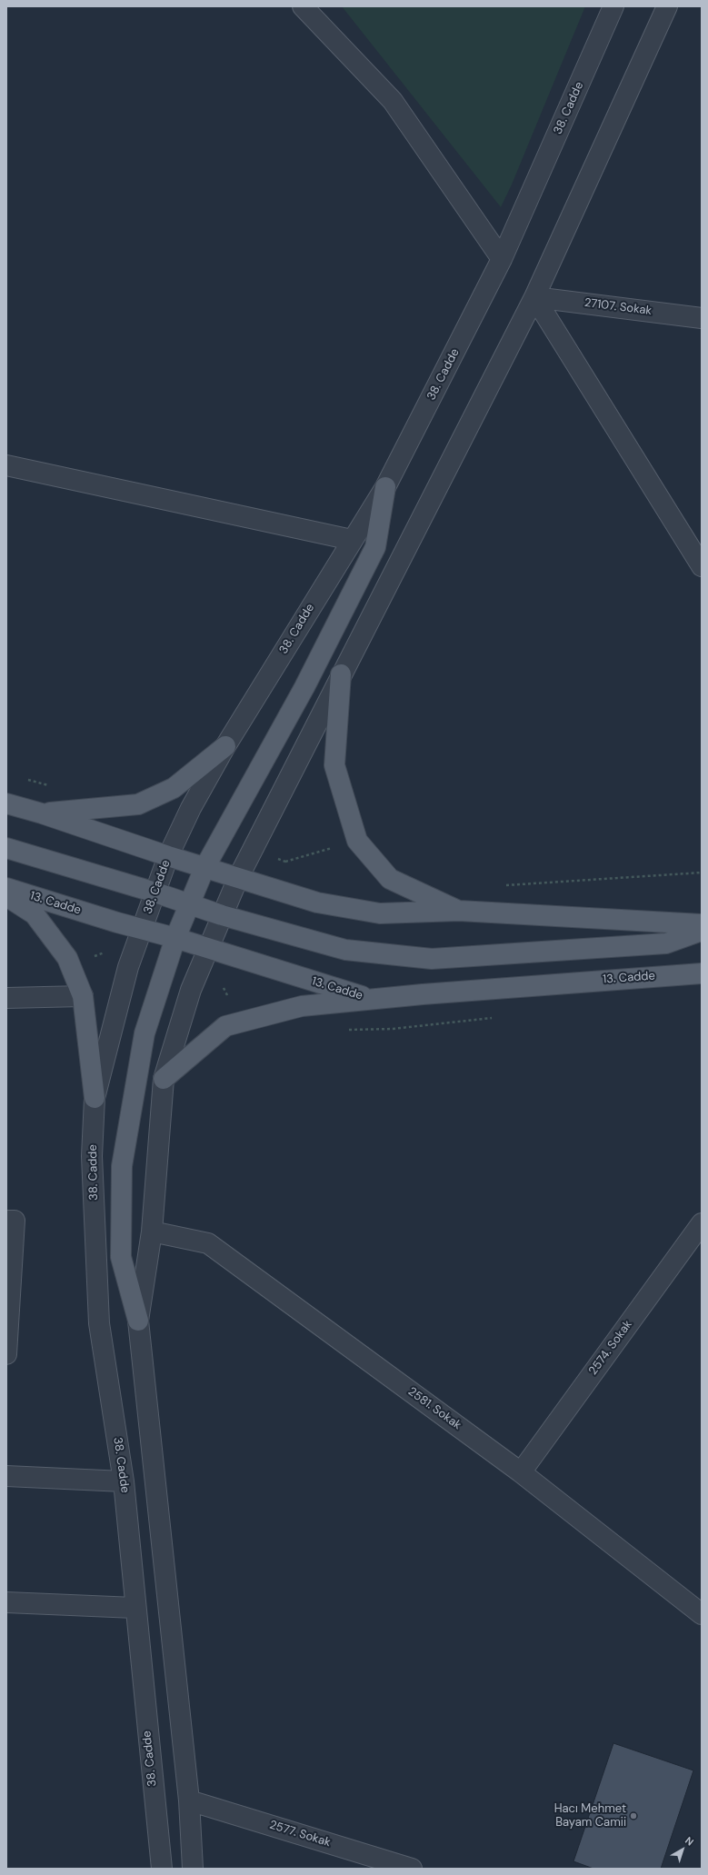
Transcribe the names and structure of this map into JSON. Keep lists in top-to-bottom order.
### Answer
{
  "streets": {
    "main road": ["13. Cadde"],
    "street": [
      "38. Cadde",
      "27107. Sokak",
      "2574. Sokak",
      "2581. Sokak",
      "2577. Sokak"
    ]
  },
  "crossings": [
    ["38. Cadde", "13. Cadde"],
    ["2574. Sokak", "2581. Sokak"]
  ],
  "places": ["Hacı Mehmet Bayam Camii"],
  "north": "top right"
}
